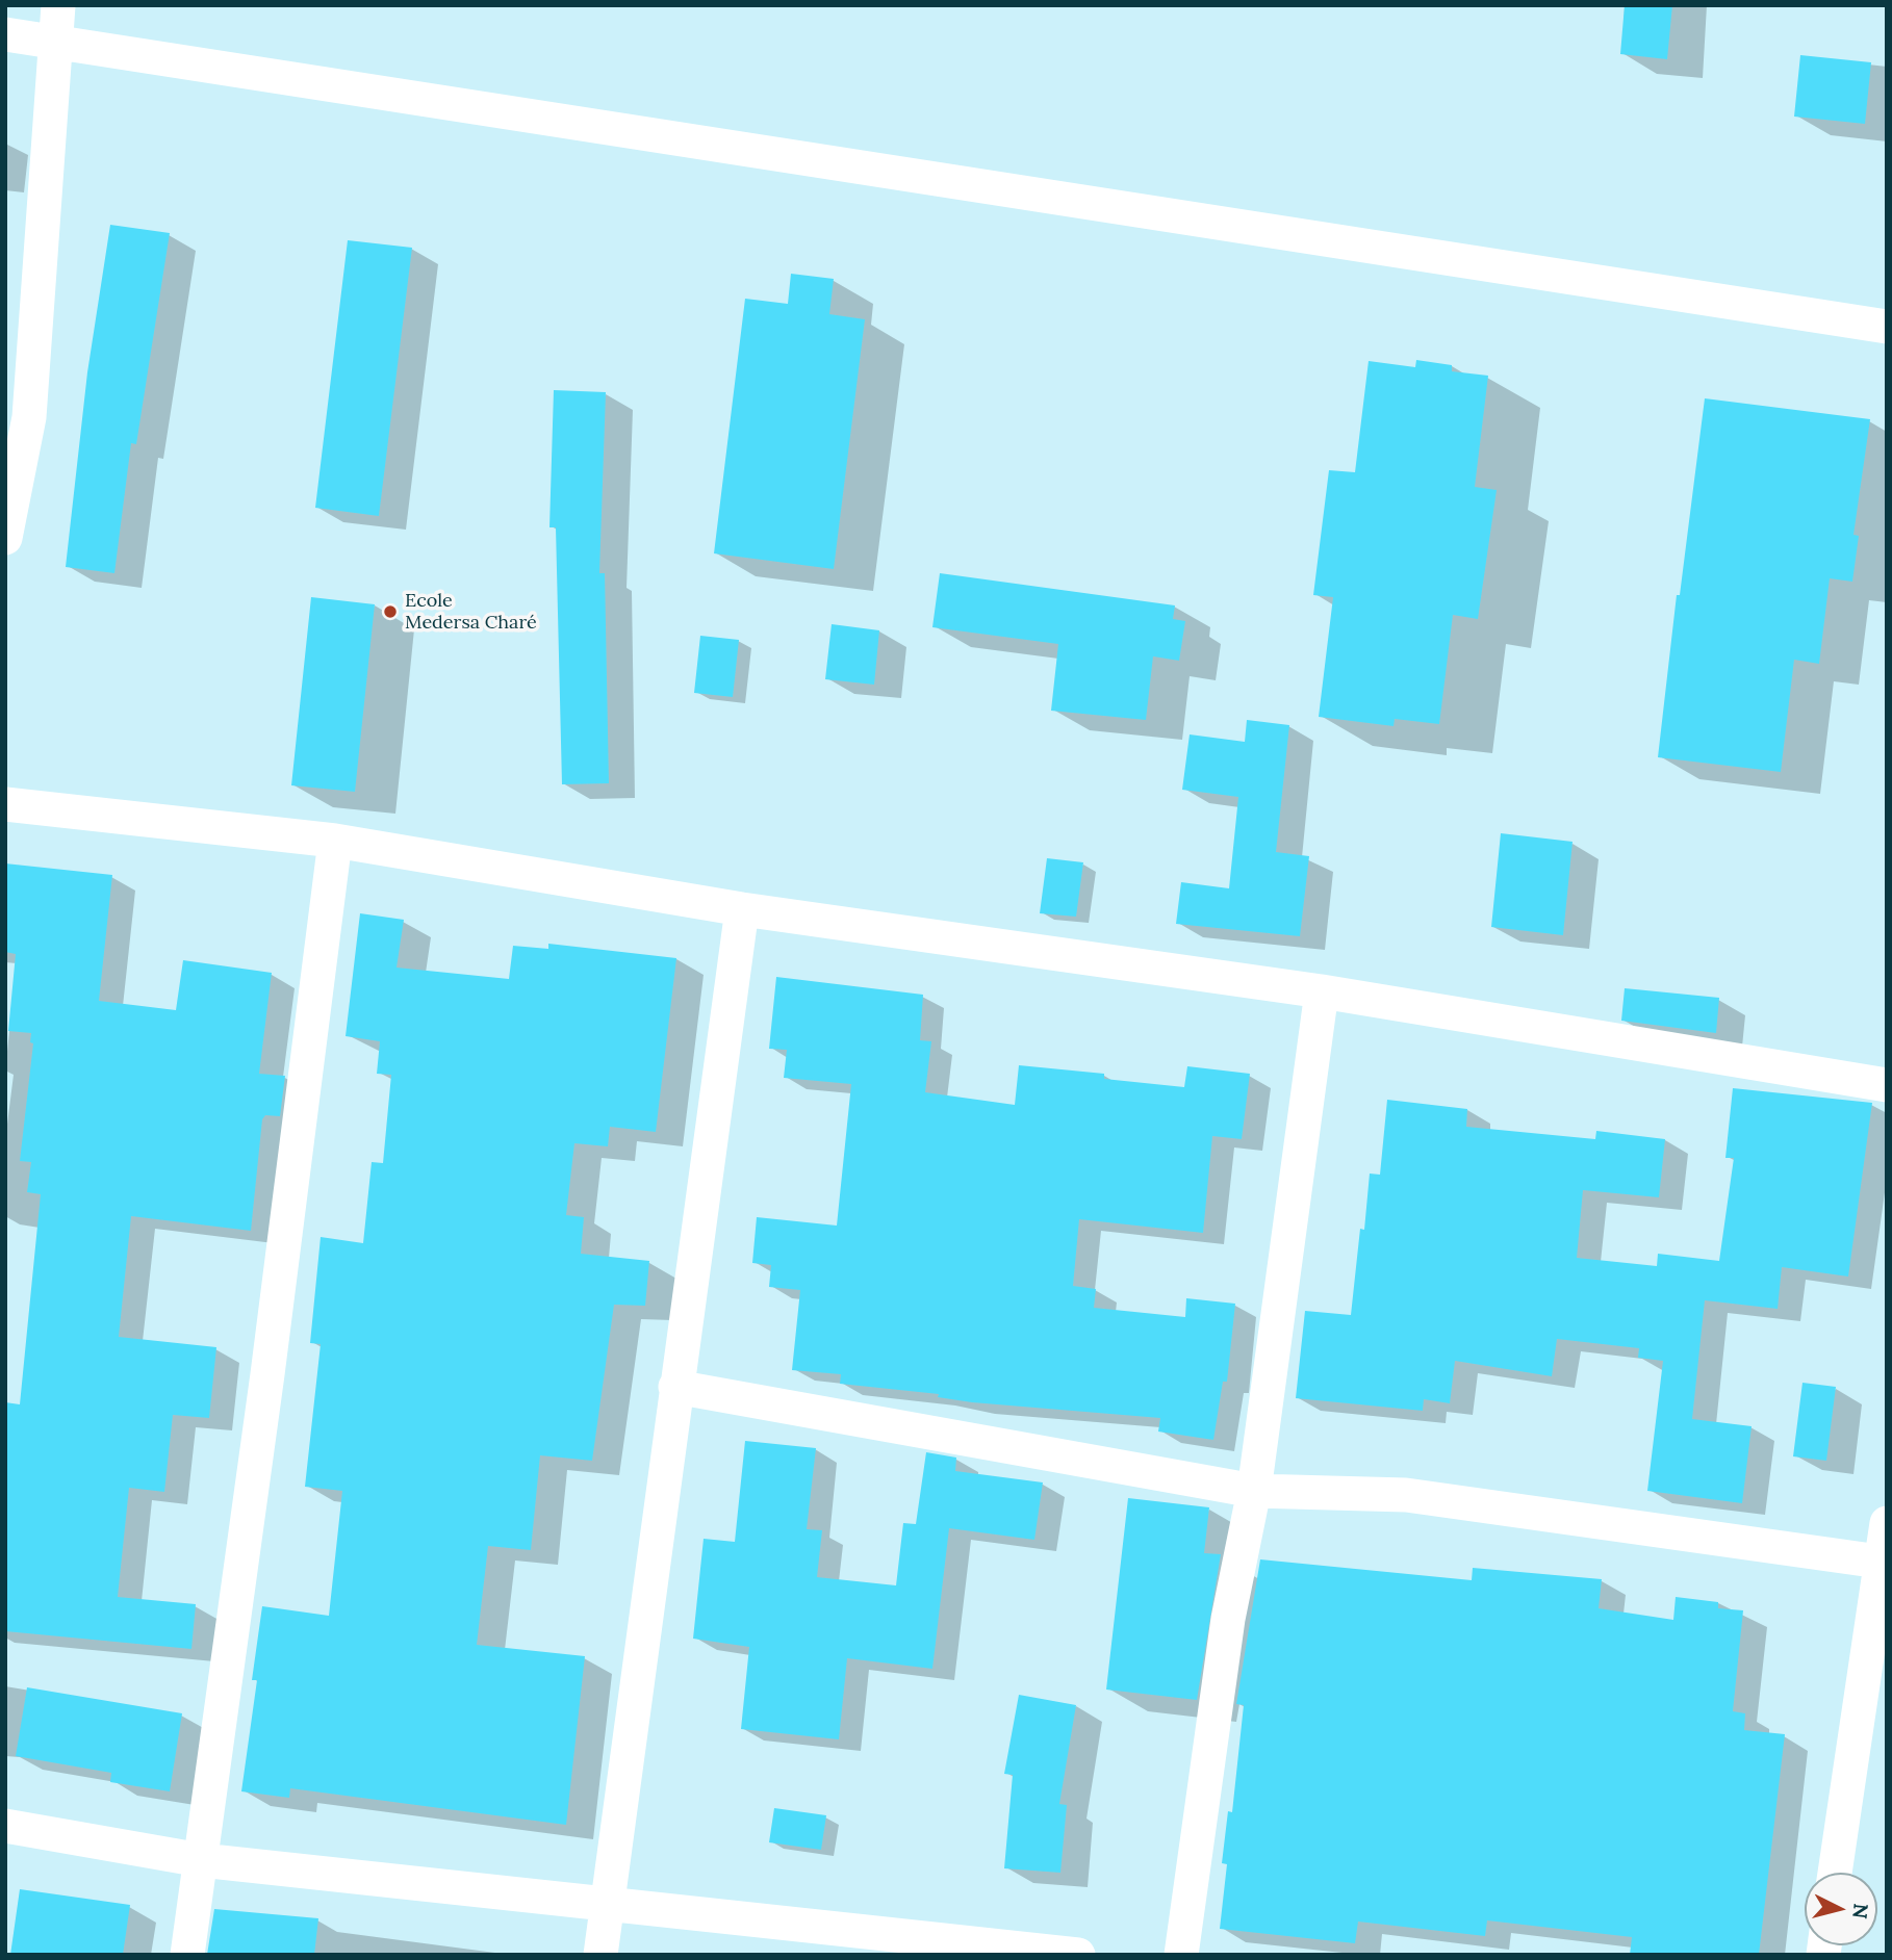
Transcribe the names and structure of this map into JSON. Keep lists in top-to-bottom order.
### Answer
{
  "places": ["Ecole Medersa Charé"],
  "north": "right"
}
